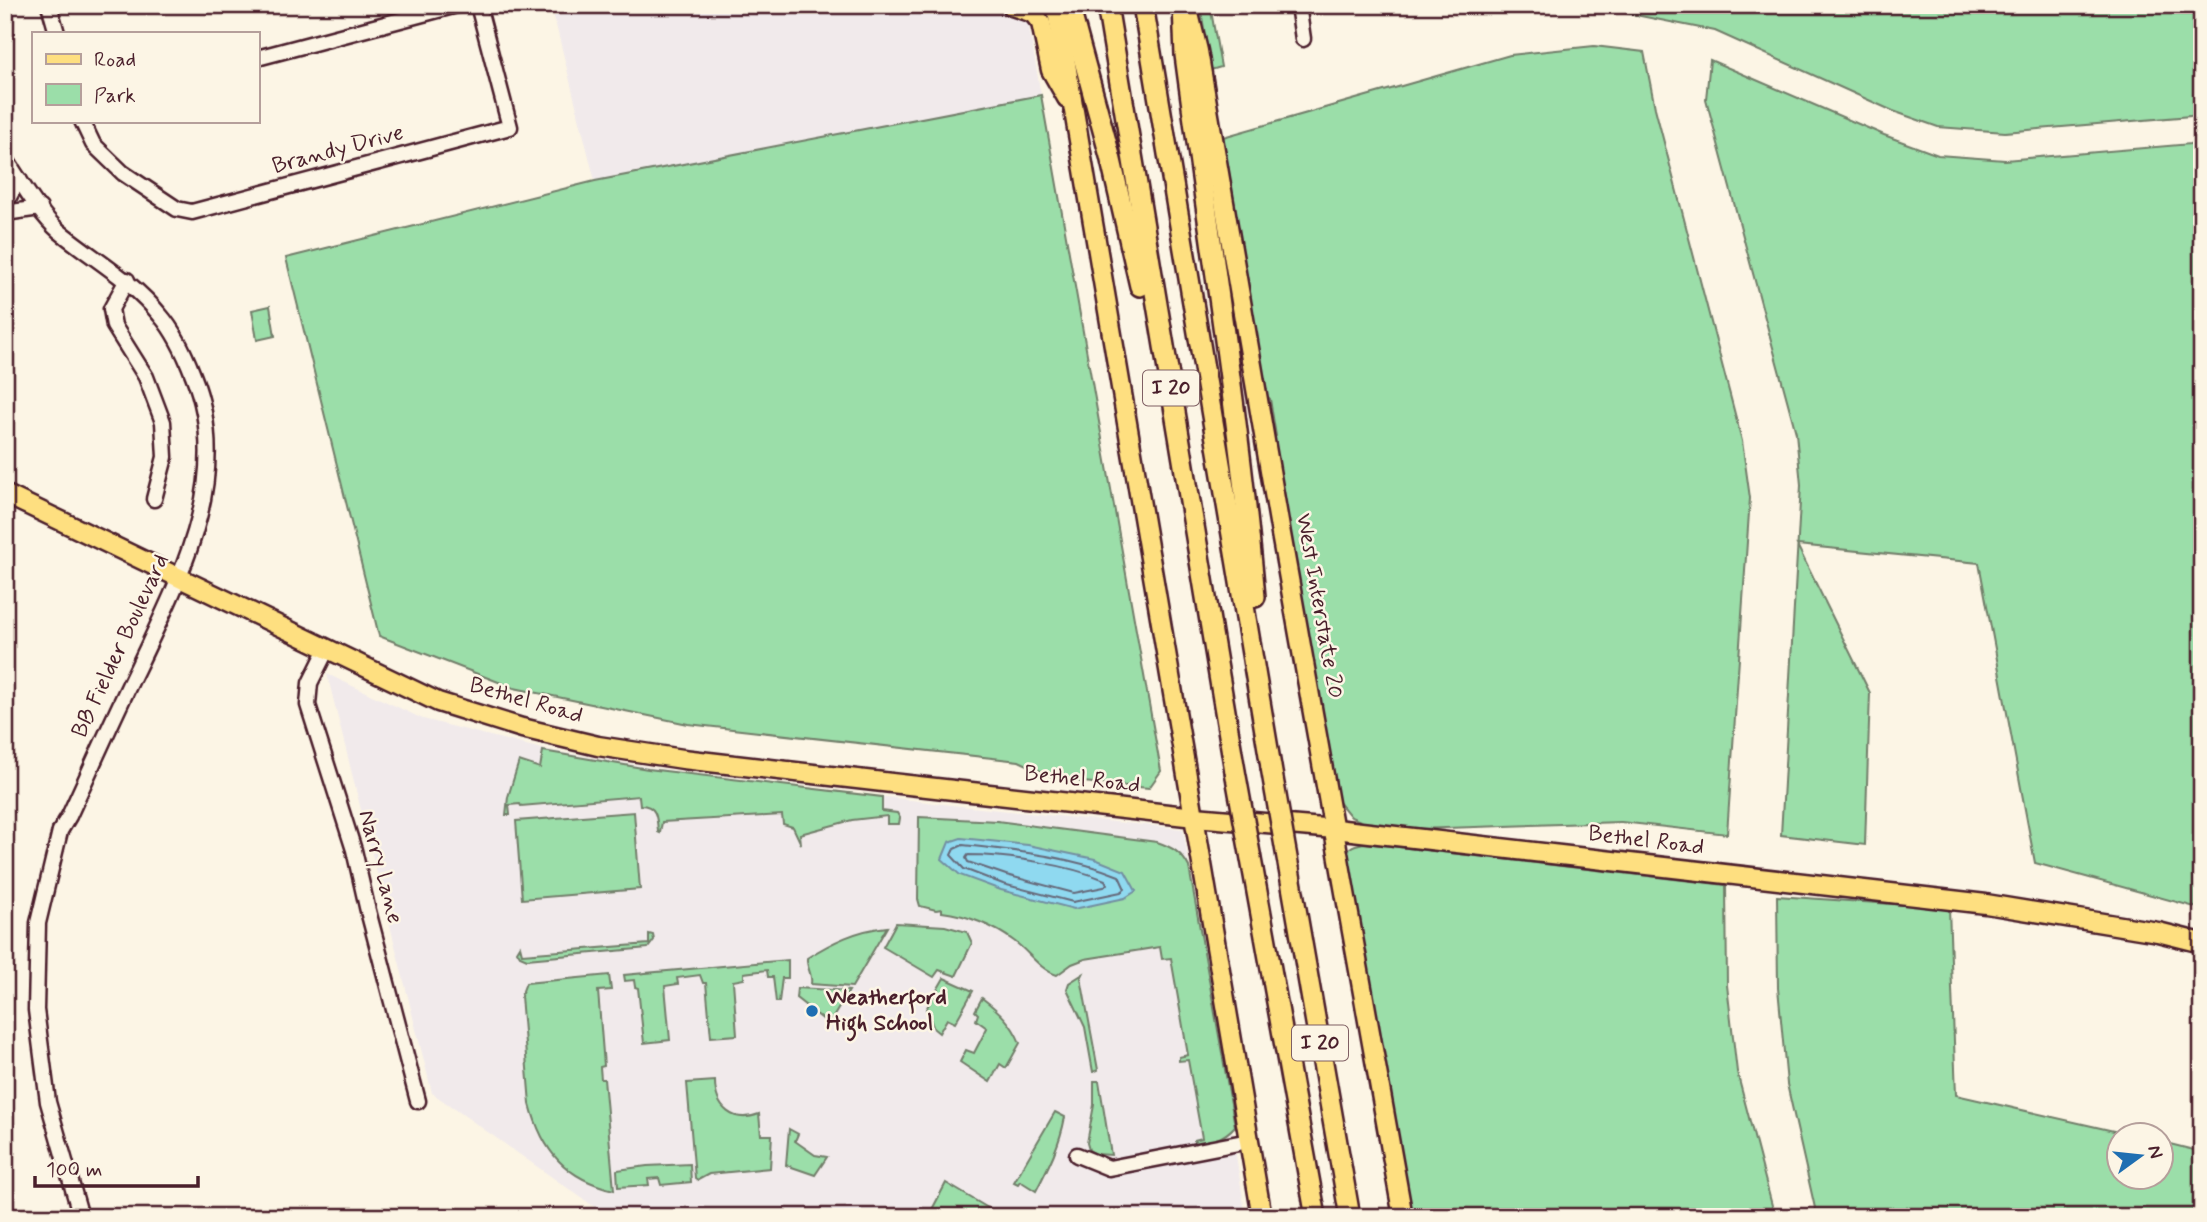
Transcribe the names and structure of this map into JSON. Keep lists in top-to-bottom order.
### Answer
{
  "streets": {
    "highway": ["I 20"],
    "main road": ["West Interstate 20", "Bethel Road"],
    "street": ["Brandy Drive", "BB Fielder Boulevard", "Narry Lane"]
  },
  "crossings": [
    ["West Interstate 20", "Bethel Road"],
    ["BB Fielder Boulevard", "Bethel Road"],
    ["Bethel Road", "Narry Lane"]
  ],
  "places": ["Weatherford High School"],
  "legend": ["Road", "Park"],
  "scale_bar": "100 m",
  "north": "right"
}
